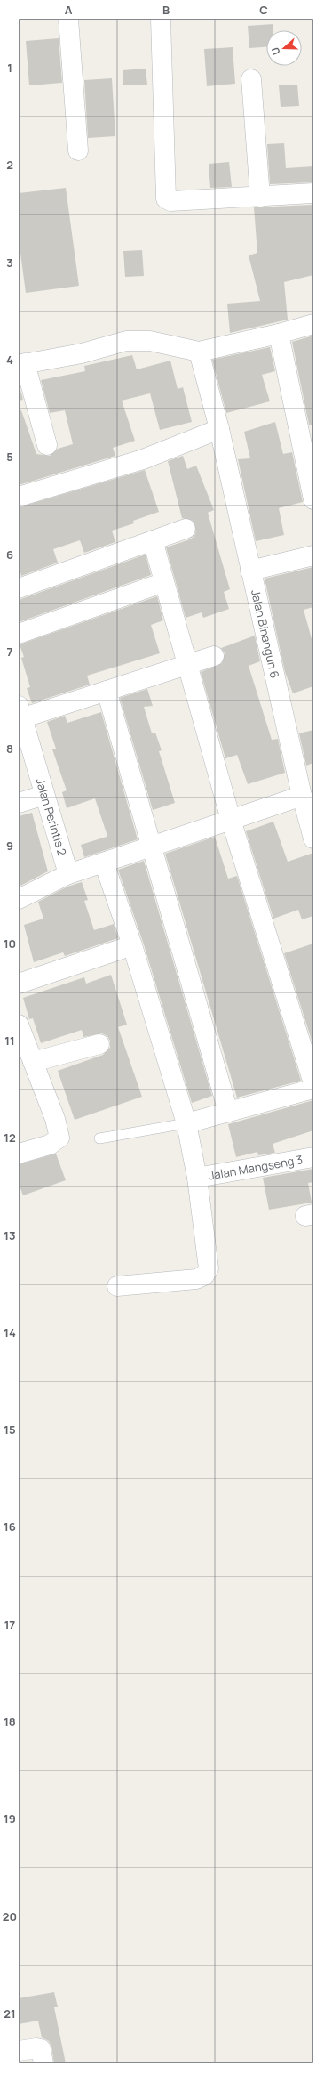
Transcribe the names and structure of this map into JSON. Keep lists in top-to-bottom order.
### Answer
{
  "streets": {
    "street": ["Jalan Binangun 6", "Jalan Perintis 2", "Jalan Mangseng 3"]
  },
  "north": "left",
  "grid": {
    "columns": ["A", "B", "C"],
    "rows": [
      "1",
      "2",
      "3",
      "4",
      "5",
      "6",
      "7",
      "8",
      "9",
      "10",
      "11",
      "12",
      "13",
      "14",
      "15",
      "16",
      "17",
      "18",
      "19",
      "20",
      "21"
    ]
  }
}
